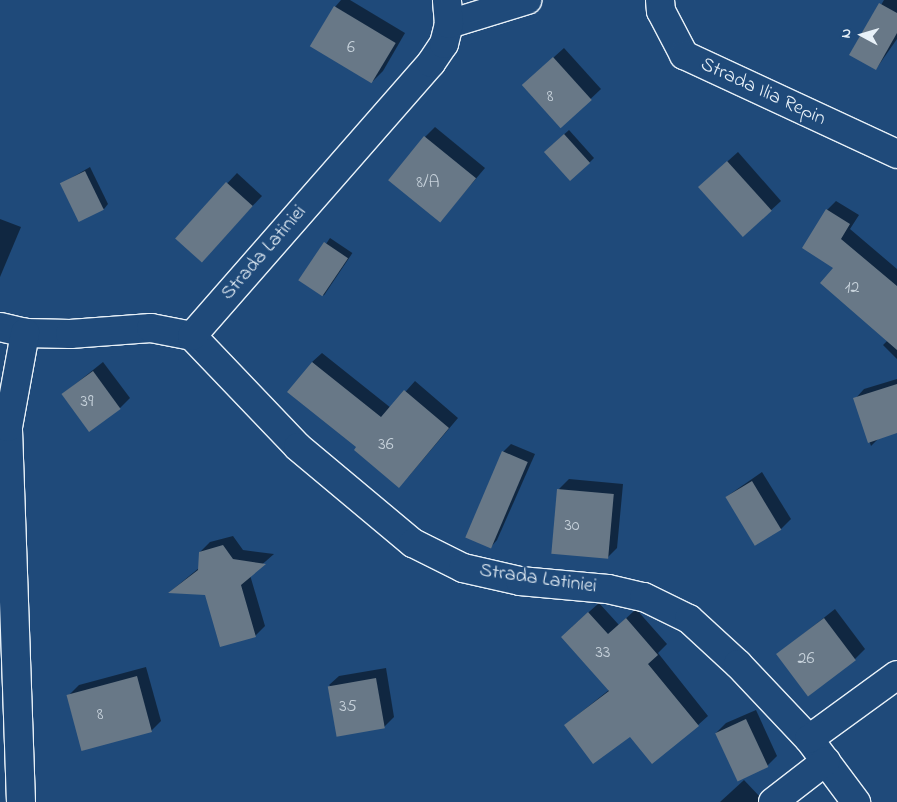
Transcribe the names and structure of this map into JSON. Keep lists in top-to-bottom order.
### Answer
{
  "streets": {
    "street": ["Strada Ilia Repin", "Strada Latiniei"]
  },
  "house_numbers": [
    "6",
    "8",
    "8/A",
    "12",
    "39",
    "36",
    "30",
    "33",
    "26",
    "35",
    "8"
  ],
  "north": "left"
}
